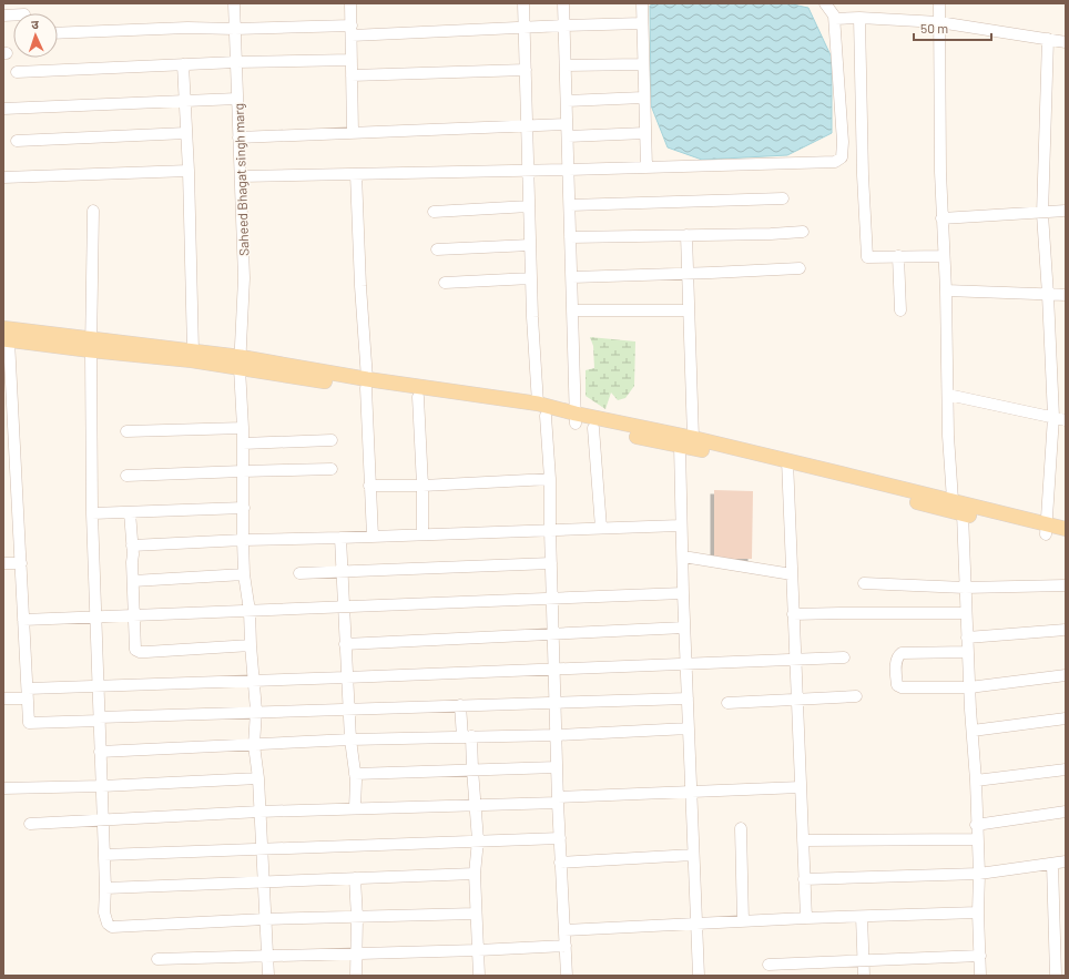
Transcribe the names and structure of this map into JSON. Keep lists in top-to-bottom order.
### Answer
{
  "streets": {
    "street": ["Saheed Bhagat singh marg"]
  },
  "scale_bar": "50 m",
  "north": "top"
}
